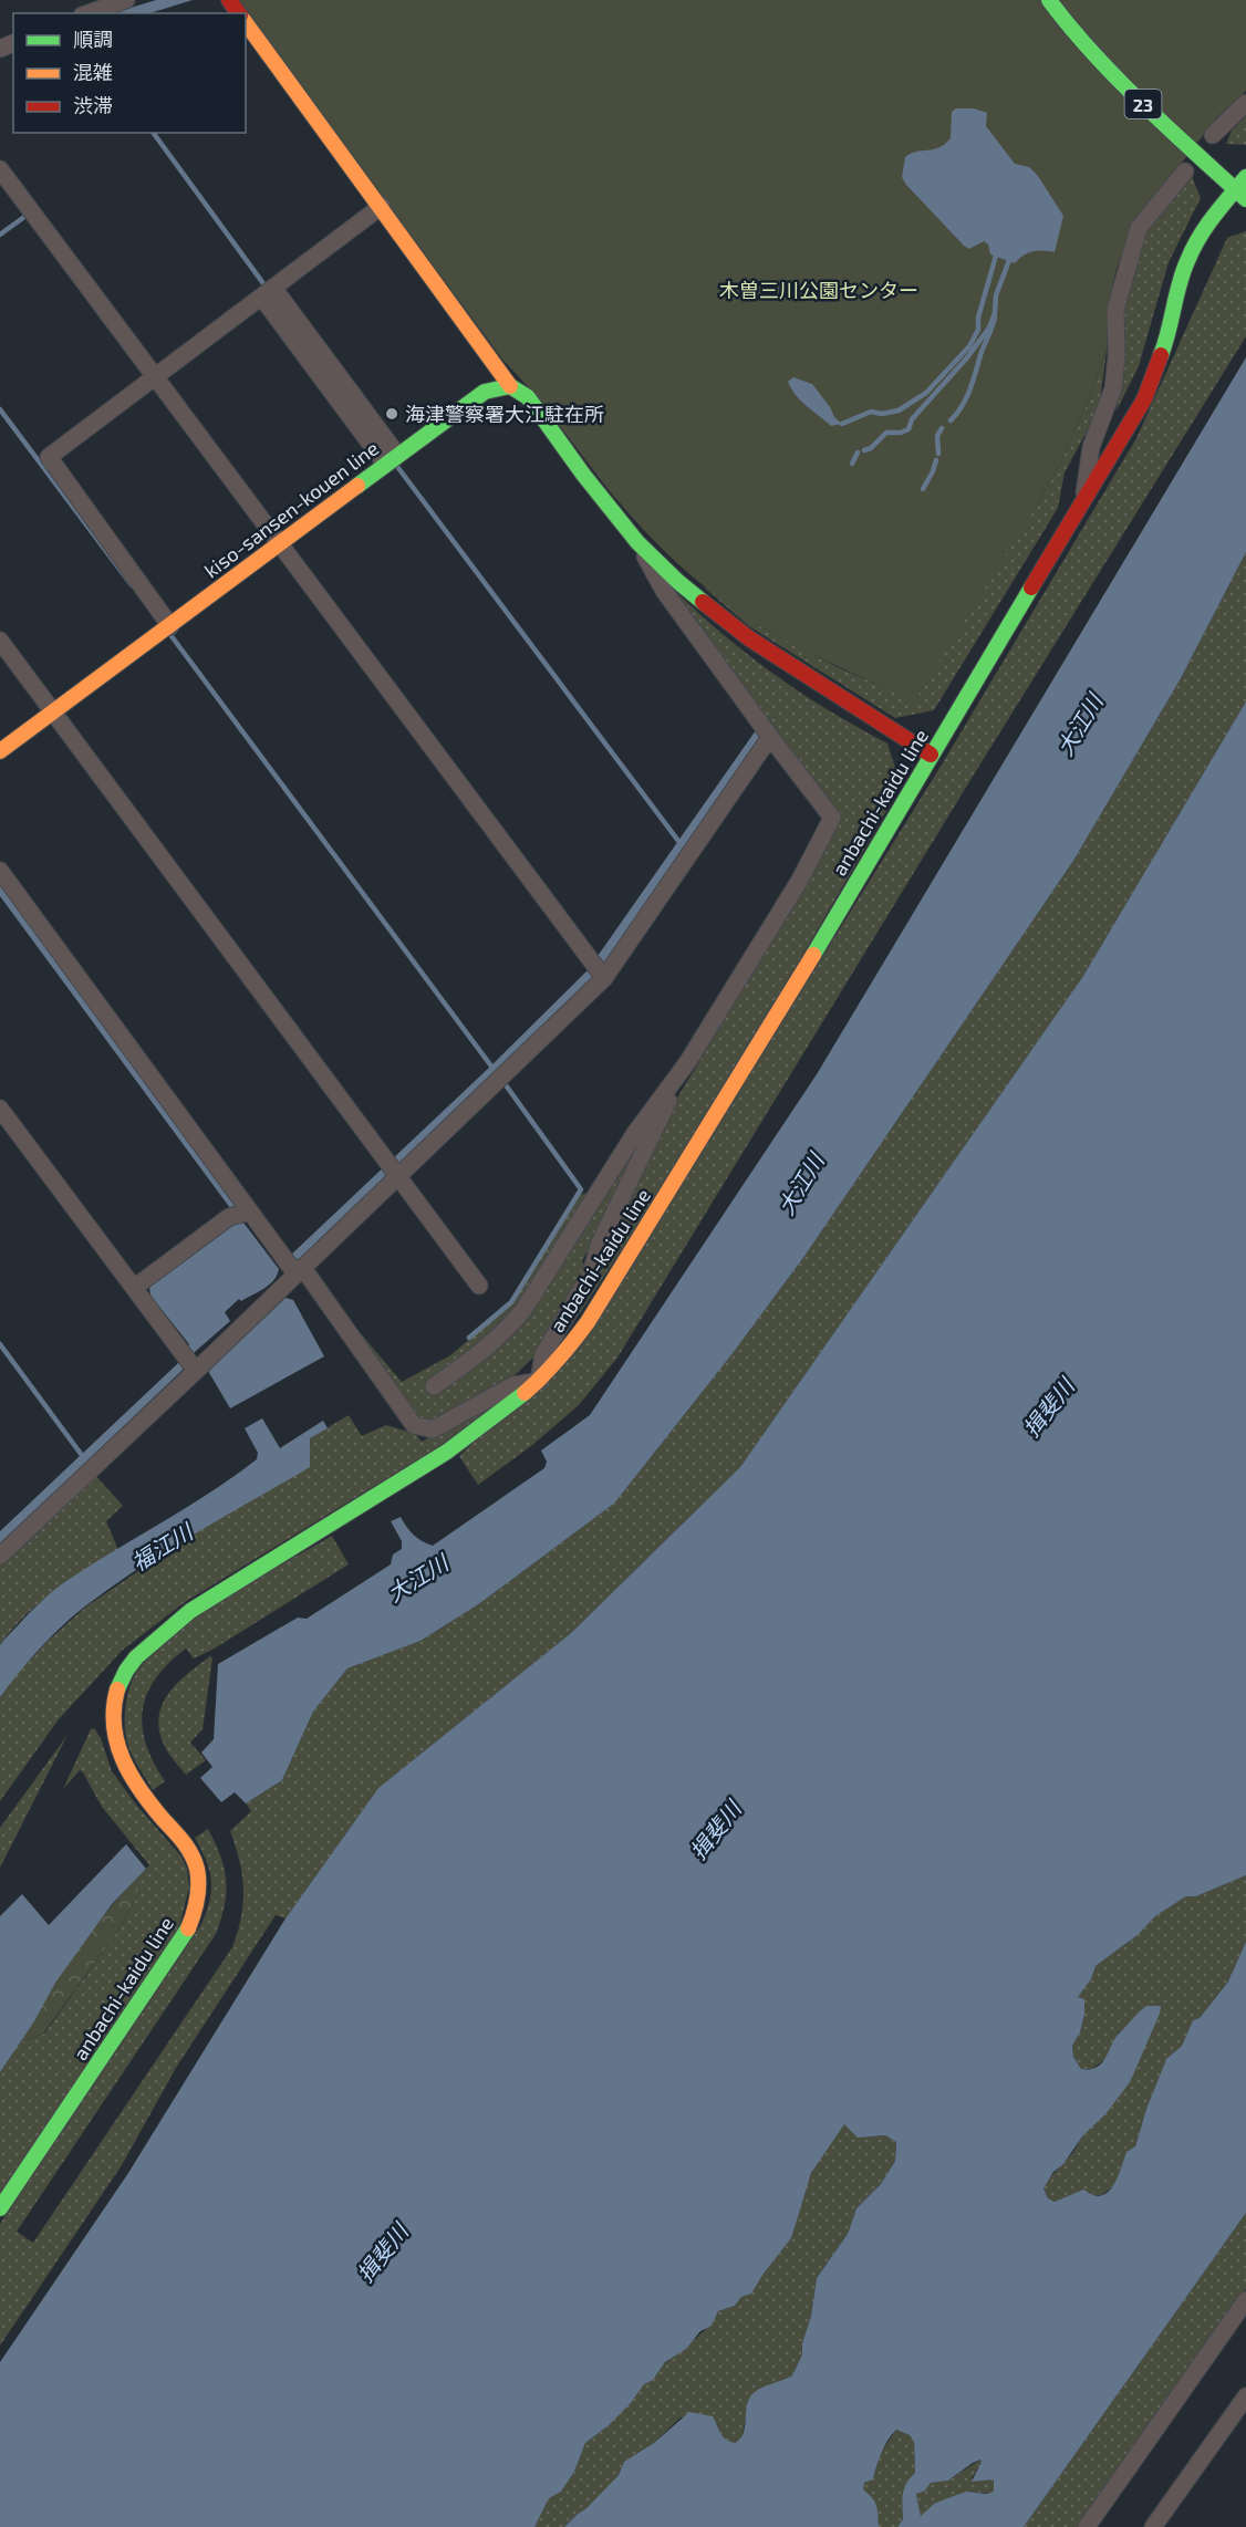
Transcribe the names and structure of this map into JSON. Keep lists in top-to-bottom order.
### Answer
{
  "streets": {
    "main road": ["23", "kiso-sansen-kouen line", "anbachi-kaidu line"]
  },
  "crossings": [
    ["23", "anbachi-kaidu line"]
  ],
  "water": ["大江川", "揖斐川", "福江川"],
  "parks": ["木曽三川公園センター"],
  "places": ["海津警察署大江駐在所"],
  "legend": ["順調", "混雑", "渋滞"]
}
